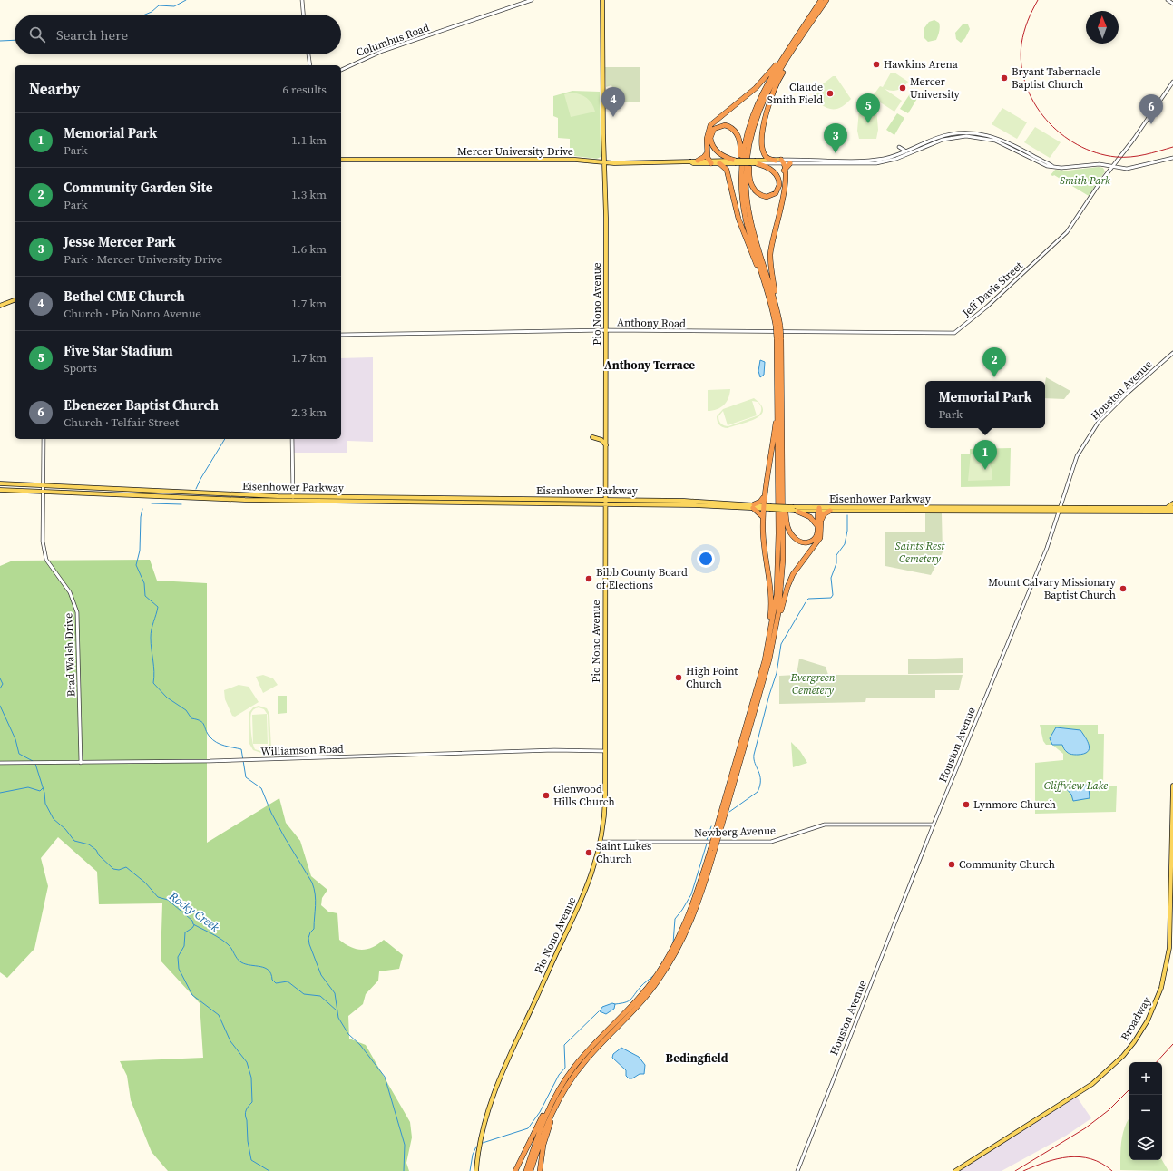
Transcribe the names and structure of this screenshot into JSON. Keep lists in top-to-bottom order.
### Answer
{
  "streets": {
    "main road": [
      "Mercer University Drive",
      "Pio Nono Avenue",
      "Eisenhower Parkway",
      "Broadway"
    ],
    "street": [
      "Columbus Road",
      "Jeff Davis Street",
      "Anthony Road",
      "Houston Avenue",
      "Brad Walsh Drive",
      "Williamson Road",
      "Newberg Avenue"
    ]
  },
  "crossings": [
    ["Mercer University Drive", "Pio Nono Avenue"],
    ["Jeff Davis Street", "Anthony Road"],
    ["Pio Nono Avenue", "Anthony Road"],
    ["Pio Nono Avenue", "Eisenhower Parkway"],
    ["Pio Nono Avenue", "Williamson Road"],
    ["Pio Nono Avenue", "Newberg Avenue"],
    ["Houston Avenue", "Eisenhower Parkway"],
    ["Houston Avenue", "Newberg Avenue"],
    ["Eisenhower Parkway", "Brad Walsh Drive"],
    ["Brad Walsh Drive", "Williamson Road"]
  ],
  "districts": ["Anthony Terrace", "Bedingfield"],
  "water": ["Rocky Creek"],
  "parks": [
    "Smith Park",
    "Saints Rest Cemetery",
    "Evergreen Cemetery",
    "Cliffview Lake"
  ],
  "places": [
    "Hawkins Arena",
    "Bryant Tabernacle Baptist Church",
    "Mercer University",
    "Claude Smith Field",
    "Bibb County Board of Elections",
    "Mount Calvary Missionary Baptist Church",
    "High Point Church",
    "Glenwood Hills Church",
    "Lynmore Church",
    "Saint Lukes Church",
    "Community Church"
  ],
  "north": "top",
  "page": {
    "search": "Search here",
    "heading": ["Nearby", "6 results"],
    "pins": [
      "4",
      "5",
      "6",
      "3",
      "2",
      "1"
    ],
    "list": [
      {
        "mark": "1",
        "name": "Memorial Park",
        "note": "Park",
        "value": "1.1 km"
      },
      {
        "mark": "2",
        "name": "Community Garden Site",
        "note": "Park",
        "value": "1.3 km"
      },
      {
        "mark": "3",
        "name": "Jesse Mercer Park",
        "note": "Park · Mercer University Drive",
        "value": "1.6 km"
      },
      {
        "mark": "4",
        "name": "Bethel CME Church",
        "note": "Church · Pio Nono Avenue",
        "value": "1.7 km"
      },
      {
        "mark": "5",
        "name": "Five Star Stadium",
        "note": "Sports",
        "value": "1.7 km"
      },
      {
        "mark": "6",
        "name": "Ebenezer Baptist Church",
        "note": "Church · Telfair Street",
        "value": "2.3 km"
      }
    ],
    "popup": ["Memorial Park", "Park"],
    "map_buttons": ["+", "−"]
  }
}
